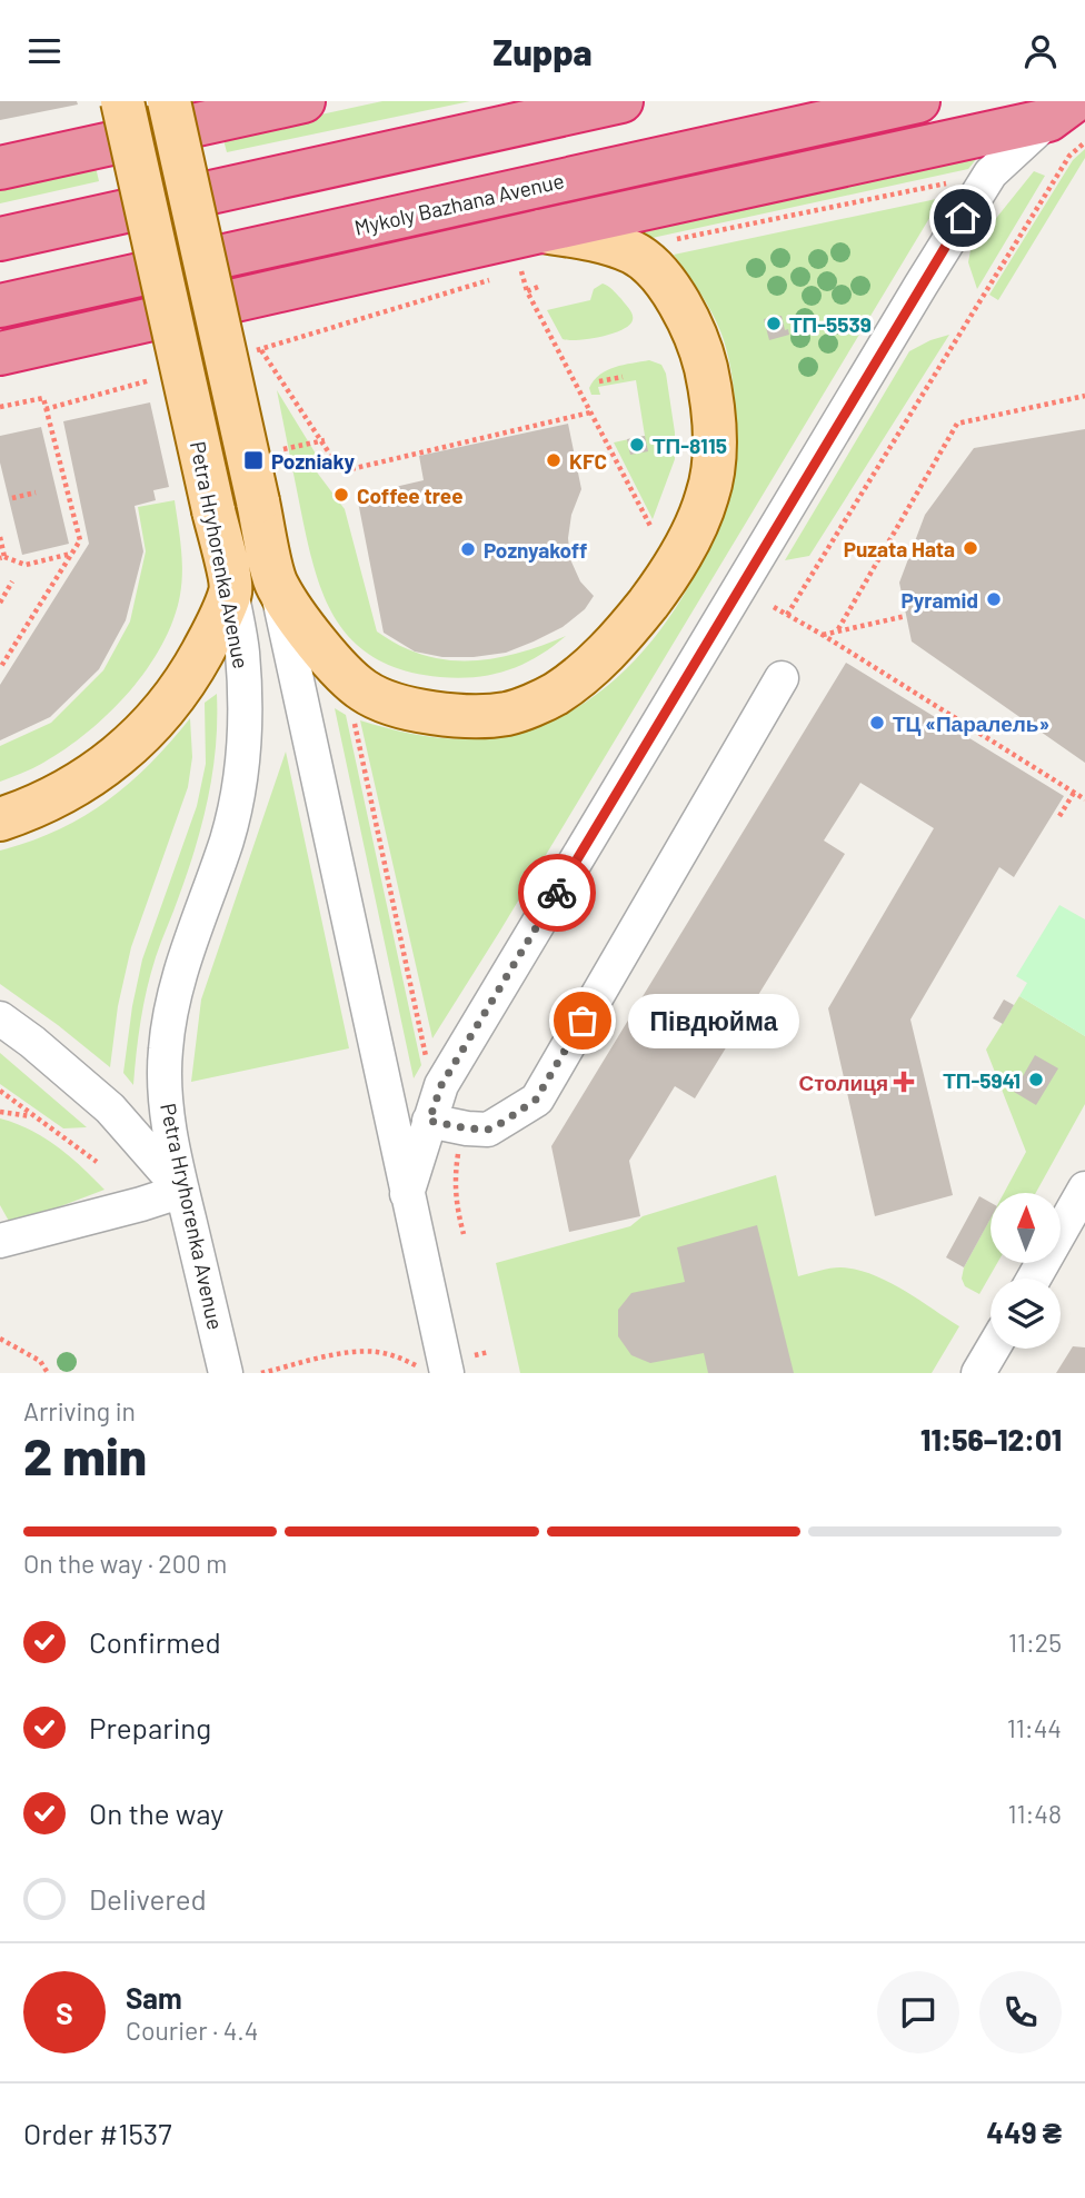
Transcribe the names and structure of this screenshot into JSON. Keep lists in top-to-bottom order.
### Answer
{
  "streets": {
    "highway": ["Mykoly Bazhana Avenue"],
    "main road": ["Petra Hryhorenka Avenue"]
  },
  "places": {
    "other": [
      "ТП-5539",
      "ТП-8115",
      "KFC",
      "Coffee tree",
      "Puzata Hata",
      "Poznyakoff",
      "Pyramid",
      "ТЦ «Паралель»",
      "Півдюйма",
      "ТП-5941"
    ],
    "transit": ["Pozniaky"],
    "health": ["Столиця"]
  },
  "north": "top",
  "page": {
    "header": "Zuppa",
    "bubble": "Півдюйма",
    "heading": ["2 min", "Arriving in", "11:56–12:01"],
    "panel": [
      "Sam",
      "Courier · 4.4",
      "Order #1537",
      "449 ₴"
    ],
    "bar": "On the way · 200 m",
    "list": [
      ["Confirmed", "11:25"],
      ["Preparing", "11:44"],
      ["On the way", "11:48"],
      "Delivered"
    ],
    "round": "S"
  }
}
